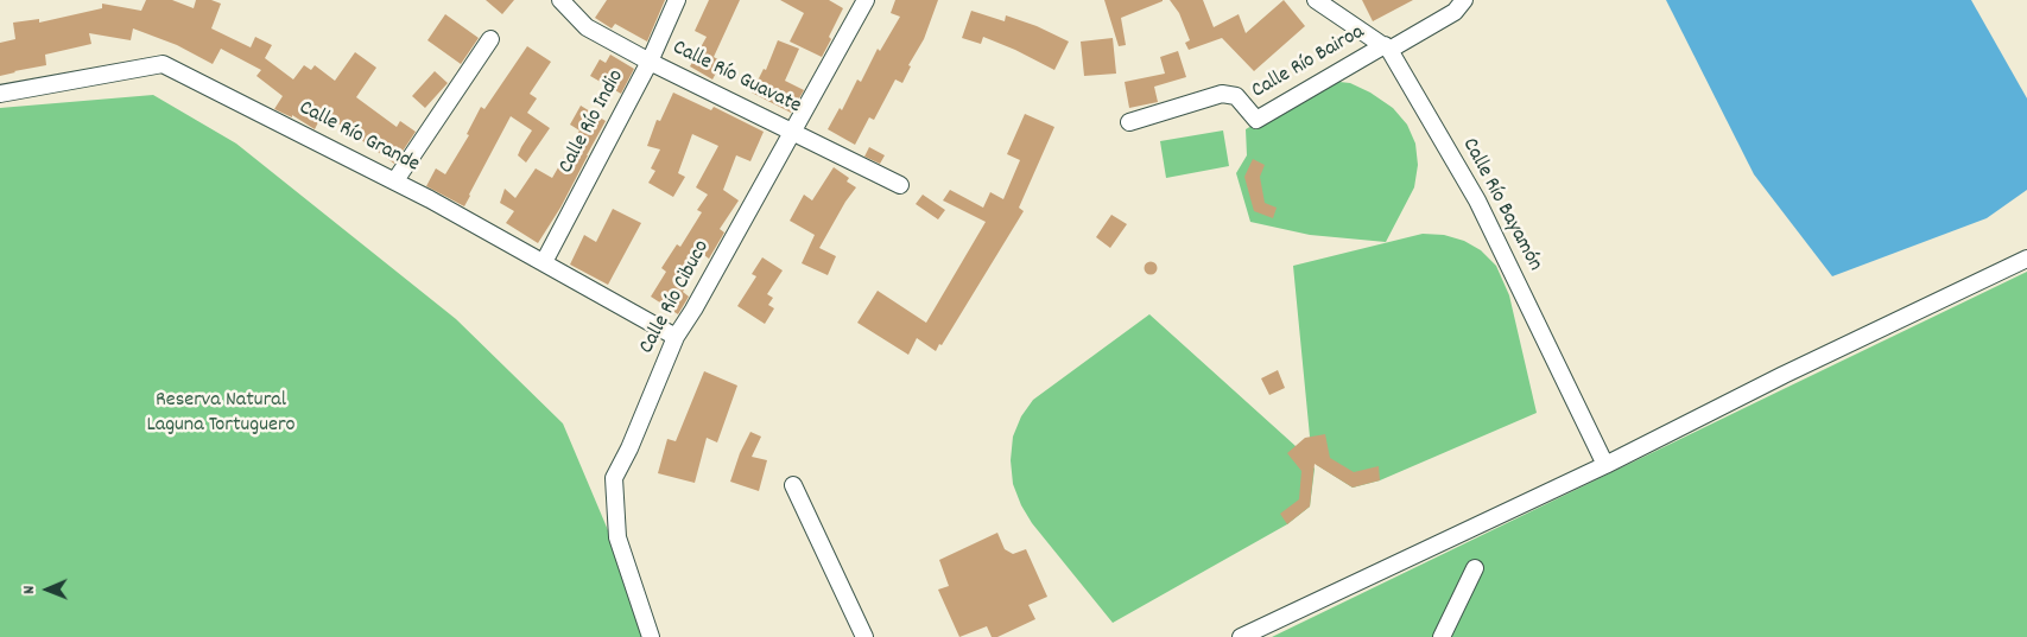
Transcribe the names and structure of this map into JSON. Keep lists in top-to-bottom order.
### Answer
{
  "streets": {
    "street": [
      "Calle Río Bairoa",
      "Calle Río Guavate",
      "Calle Río Indio",
      "Calle Río Grande",
      "Calle Río Bayamón",
      "Calle Río Cibuco"
    ]
  },
  "crossings": [
    ["Calle Río Bairoa", "Calle Río Bayamón"],
    ["Calle Río Guavate", "Calle Río Indio"],
    ["Calle Río Guavate", "Calle Río Cibuco"],
    ["Calle Río Indio", "Calle Río Grande"],
    ["Calle Río Grande", "Calle Río Cibuco"]
  ],
  "parks": ["Reserva Natural Laguna Tortuguero"],
  "north": "left"
}
